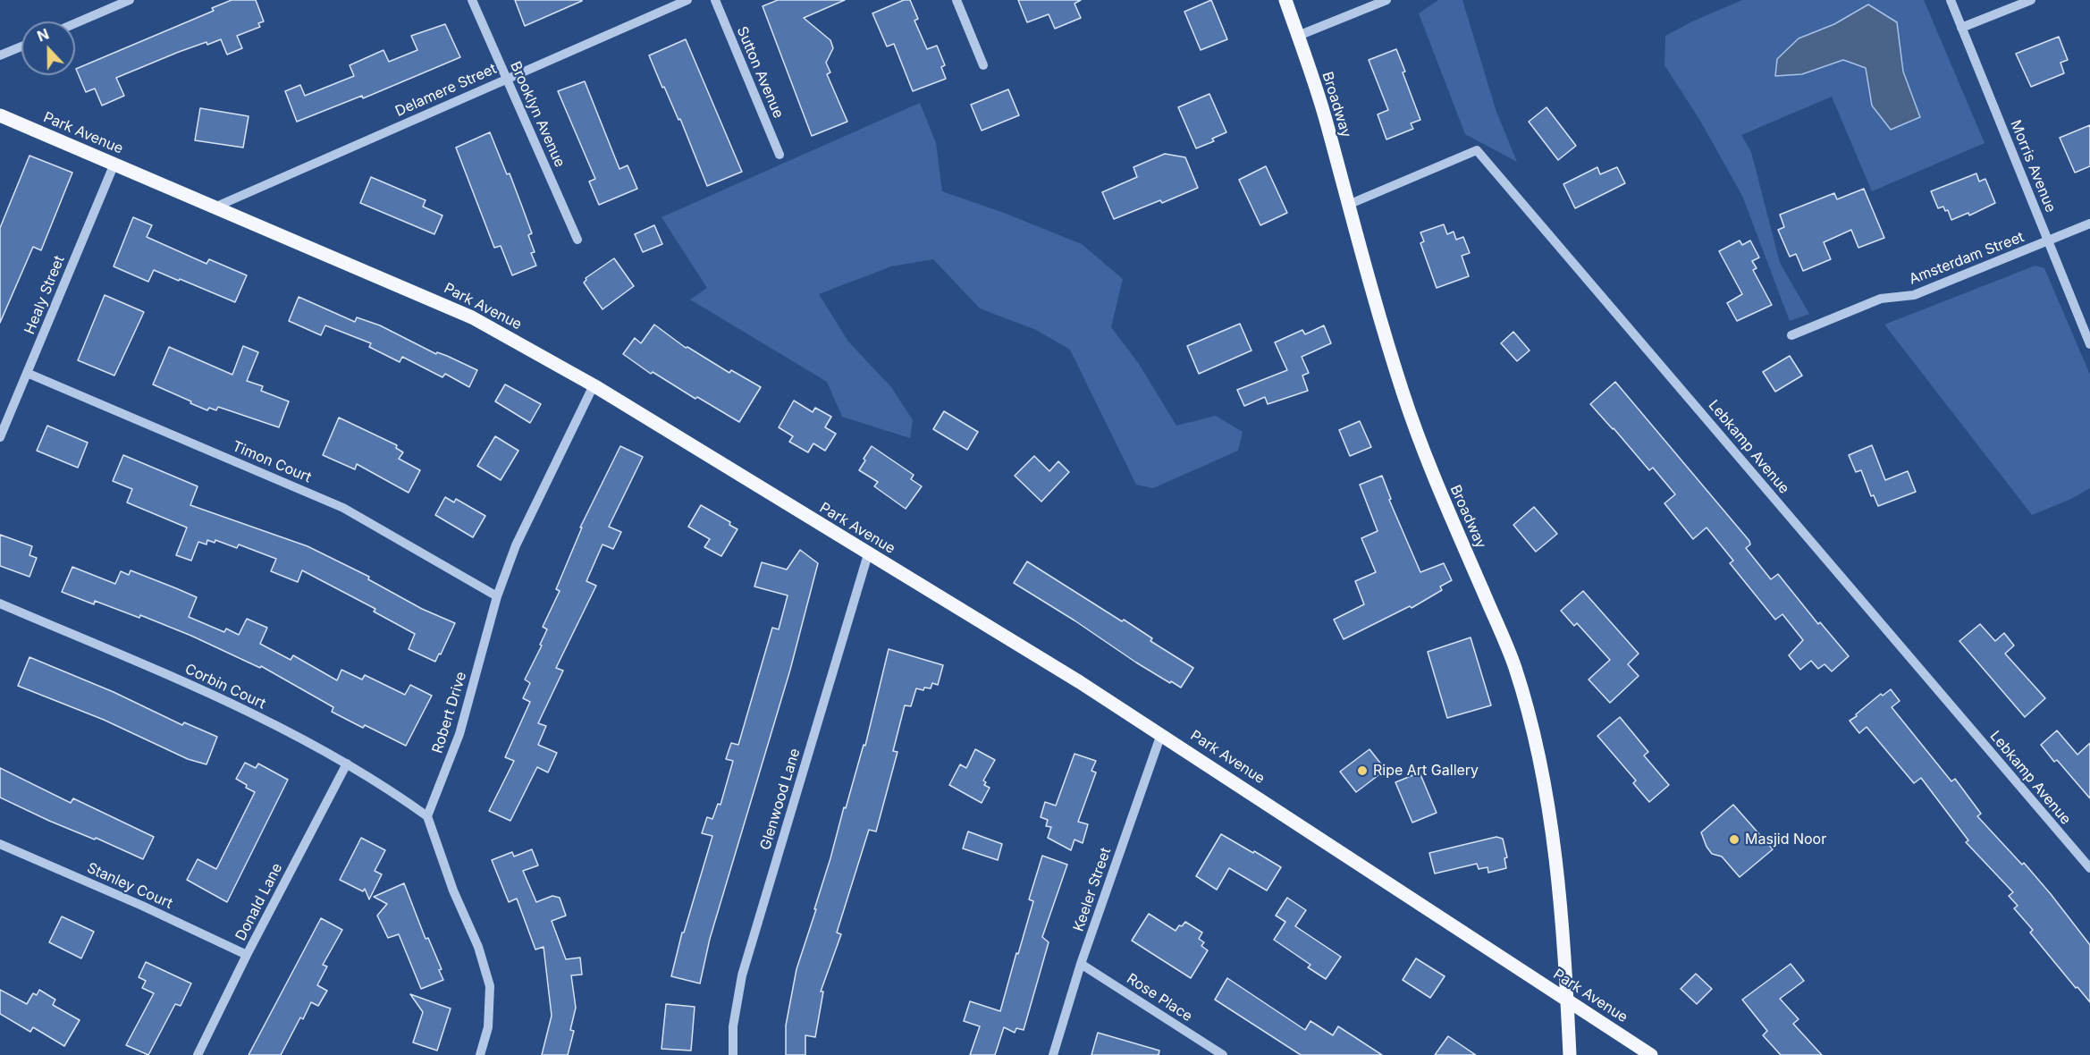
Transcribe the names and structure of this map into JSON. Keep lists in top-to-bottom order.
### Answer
{
  "streets": {
    "main road": ["Broadway", "Park Avenue"],
    "street": [
      "Sutton Avenue",
      "Delamere Street",
      "Brooklyn Avenue",
      "Morris Avenue",
      "Amsterdam Street",
      "Healy Street",
      "Lebkamp Avenue",
      "Timon Court",
      "Corbin Court",
      "Robert Drive",
      "Glenwood Lane",
      "Stanley Court",
      "Keeler Street",
      "Donald Lane",
      "Rose Place"
    ]
  },
  "crossings": [
    ["Delamere Street", "Brooklyn Avenue"],
    ["Delamere Street", "Park Avenue"],
    ["Broadway", "Park Avenue"],
    ["Broadway", "Lebkamp Avenue"],
    ["Park Avenue", "Healy Street"],
    ["Park Avenue", "Robert Drive"],
    ["Park Avenue", "Glenwood Lane"],
    ["Park Avenue", "Keeler Street"],
    ["Morris Avenue", "Amsterdam Street"],
    ["Healy Street", "Timon Court"],
    ["Timon Court", "Robert Drive"],
    ["Corbin Court", "Robert Drive"],
    ["Corbin Court", "Donald Lane"],
    ["Stanley Court", "Donald Lane"],
    ["Keeler Street", "Rose Place"]
  ],
  "places": ["Ripe Art Gallery", "Masjid Noor"],
  "north": "top"
}
